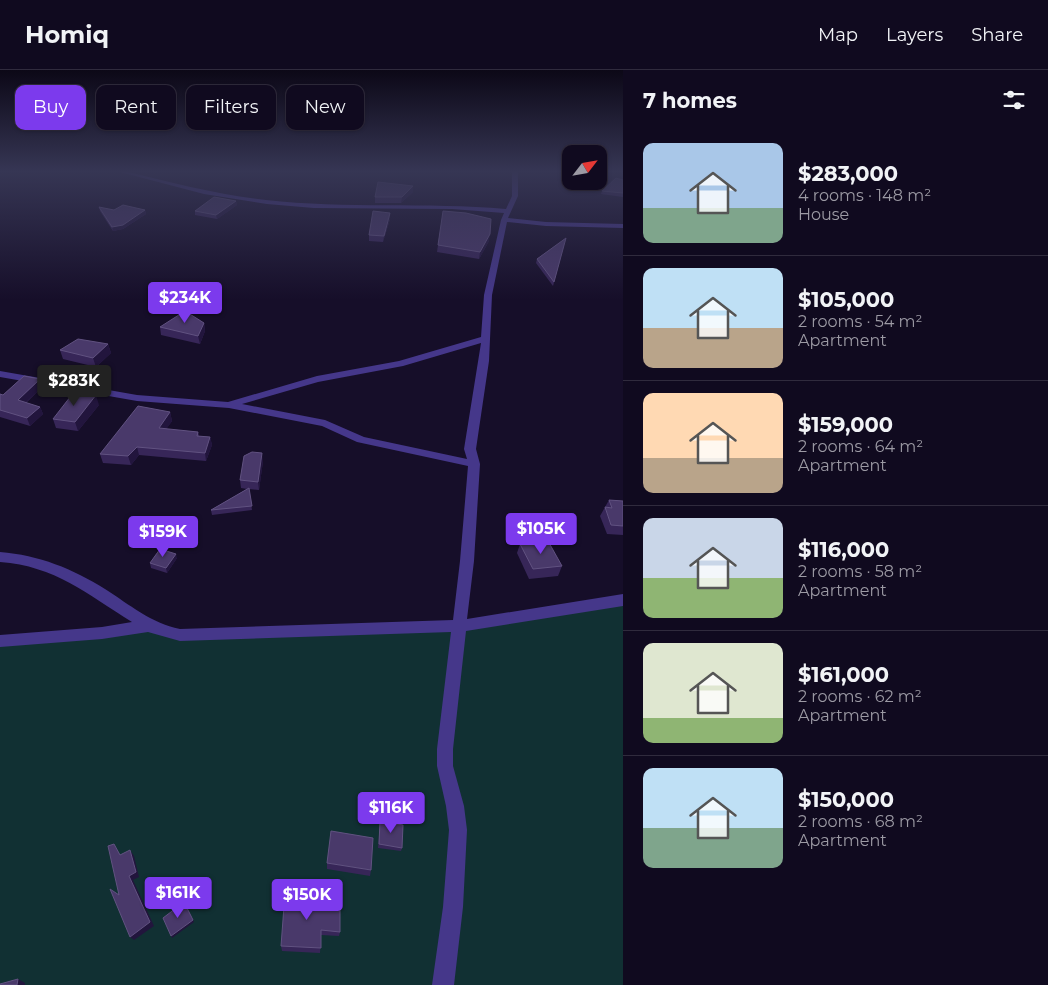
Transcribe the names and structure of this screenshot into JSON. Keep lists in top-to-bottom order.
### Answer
{
  "north": "top right",
  "page": {
    "header": "Homiq",
    "nav": ["Map", "Layers", "Share"],
    "heading": "7 homes",
    "chip": [
      "Buy",
      "Rent",
      "Filters",
      "New"
    ],
    "list": [
      {
        "name": "$283,000",
        "note": "4 rooms · 148 m² · House"
      },
      {
        "name": "$105,000",
        "note": "2 rooms · 54 m² · Apartment"
      },
      {
        "name": "$159,000",
        "note": "2 rooms · 64 m² · Apartment"
      },
      {
        "name": "$116,000",
        "note": "2 rooms · 58 m² · Apartment"
      },
      {
        "name": "$161,000",
        "note": "2 rooms · 62 m² · Apartment"
      },
      {
        "name": "$150,000",
        "note": "2 rooms · 68 m² · Apartment"
      }
    ],
    "price": [
      "$234K",
      "$283K",
      "$105K",
      "$159K",
      "$116K",
      "$161K",
      "$150K"
    ]
  }
}
